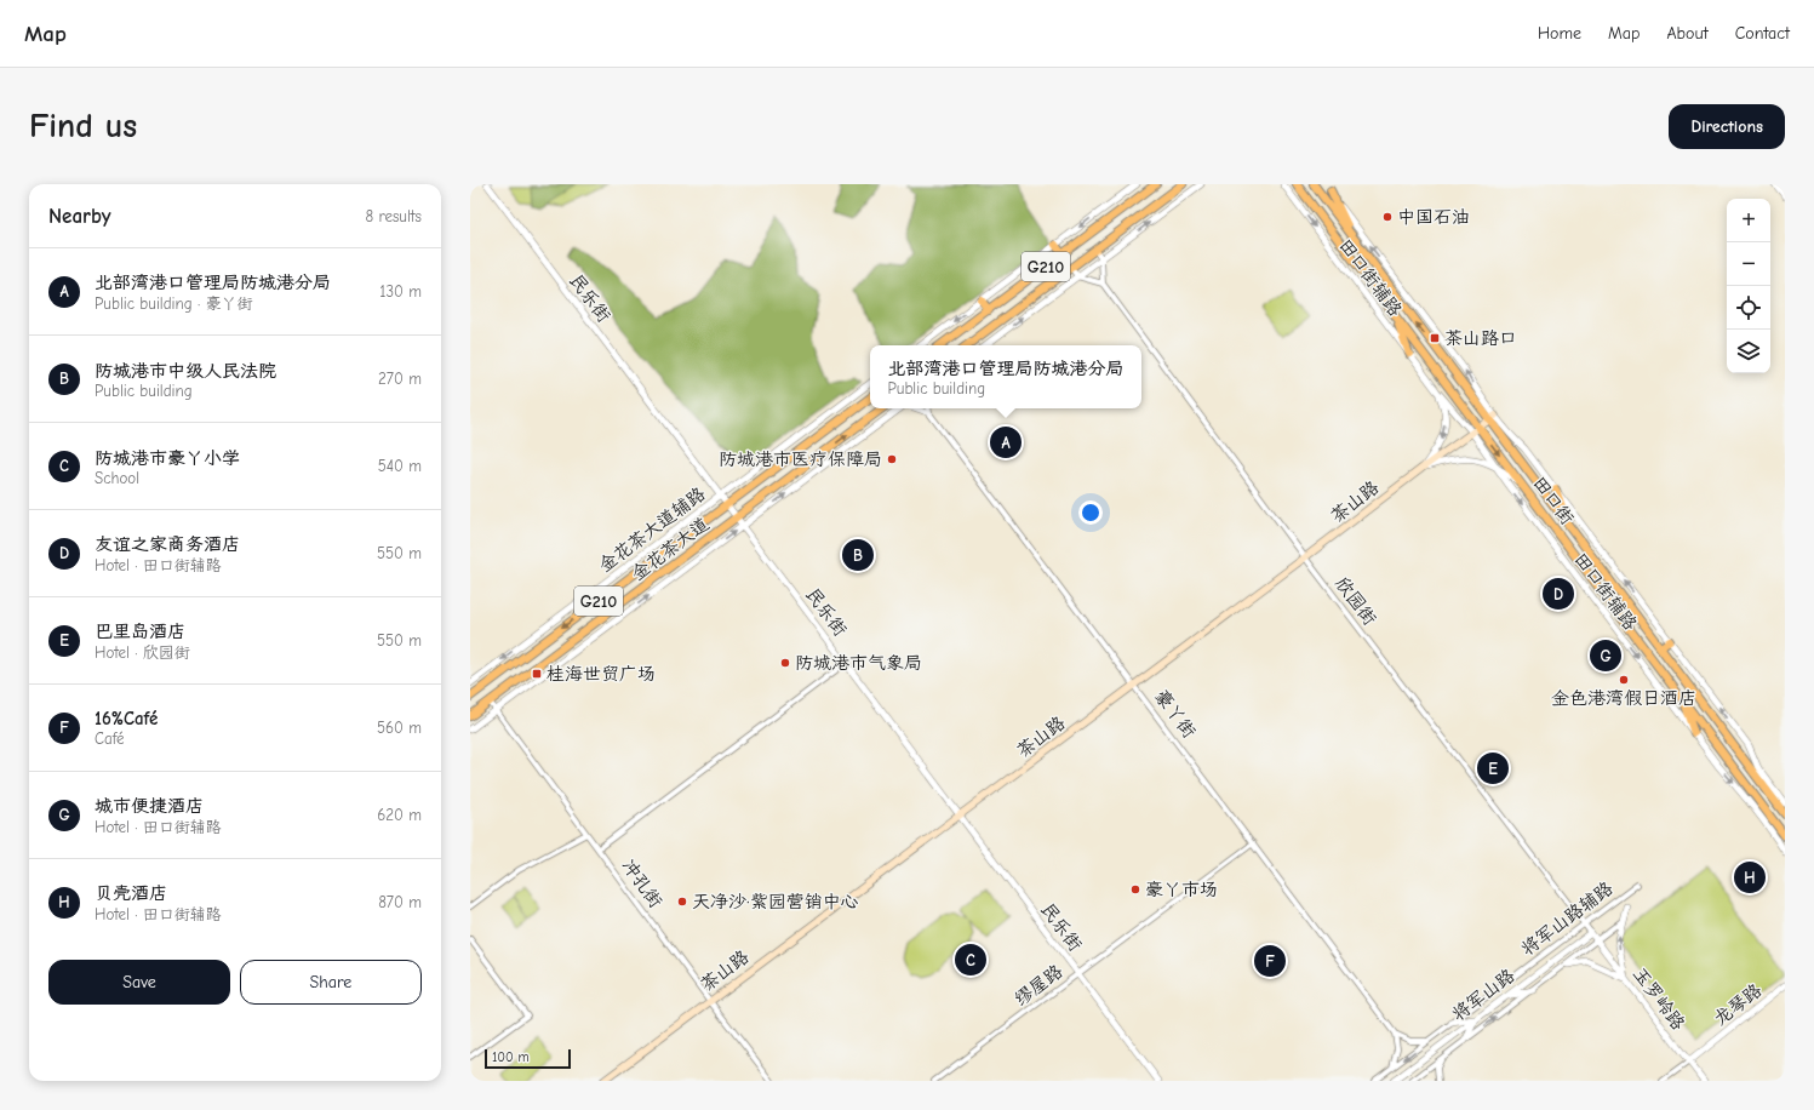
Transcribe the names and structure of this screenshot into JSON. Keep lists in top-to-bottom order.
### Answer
{
  "streets": {
    "main road": [
      "G210",
      "田口街",
      "茶山路",
      "金花茶大道"
    ],
    "street": [
      "田口街辅路",
      "民乐街",
      "金花茶大道辅路",
      "欣园街",
      "豪丫街",
      "冲孔街",
      "将军山路辅路",
      "缪屋路",
      "将军山路",
      "玉罗岭路",
      "龙琴路"
    ]
  },
  "crossings": [
    ["田口街辅路", "田口街"],
    ["田口街辅路", "茶山路"],
    ["民乐街", "茶山路"],
    ["民乐街", "金花茶大道辅路"],
    ["民乐街", "金花茶大道"],
    ["民乐街", "缪屋路"],
    ["田口街", "茶山路"],
    ["茶山路", "欣园街"],
    ["茶山路", "豪丫街"],
    ["茶山路", "冲孔街"],
    ["金花茶大道", "冲孔街"],
    ["欣园街", "将军山路辅路"],
    ["欣园街", "将军山路"],
    ["欣园街", "玉罗岭路"],
    ["豪丫街", "缪屋路"],
    ["将军山路辅路", "玉罗岭路"],
    ["将军山路", "玉罗岭路"],
    ["玉罗岭路", "龙琴路"]
  ],
  "places": {
    "other": [
      "中国石油",
      "防城港市医疗保障局",
      "防城港市气象局",
      "金色港湾假日酒店",
      "豪丫市场",
      "天净沙·紫园营销中心"
    ],
    "transit": ["茶山路口", "桂海世贸广场"]
  },
  "scale_bar": "100 m",
  "page": {
    "header": "Map",
    "nav": [
      "Home",
      "Map",
      "About",
      "Contact"
    ],
    "buttons": [
      "Directions",
      ["Save", "Share"]
    ],
    "title": "Find us",
    "heading": ["Nearby", "8 results"],
    "map_buttons": ["+", "−"],
    "list": [
      {
        "mark": "A",
        "name": "北部湾港口管理局防城港分局",
        "note": "Public building · 豪丫街",
        "value": "130 m"
      },
      {
        "mark": "B",
        "name": "防城港市中级人民法院",
        "note": "Public building",
        "value": "270 m"
      },
      {
        "mark": "C",
        "name": "防城港市豪丫小学",
        "note": "School",
        "value": "540 m"
      },
      {
        "mark": "D",
        "name": "友谊之家商务酒店",
        "note": "Hotel · 田口街辅路",
        "value": "550 m"
      },
      {
        "mark": "E",
        "name": "巴里岛酒店",
        "note": "Hotel · 欣园街",
        "value": "550 m"
      },
      {
        "mark": "F",
        "name": "16%Café",
        "note": "Café",
        "value": "560 m"
      },
      {
        "mark": "G",
        "name": "城市便捷酒店",
        "note": "Hotel · 田口街辅路",
        "value": "620 m"
      },
      {
        "mark": "H",
        "name": "贝壳酒店",
        "note": "Hotel · 田口街辅路",
        "value": "870 m"
      }
    ],
    "popup": ["北部湾港口管理局防城港分局", "Public building"],
    "pins": [
      "A",
      "B",
      "D",
      "G",
      "E",
      "H",
      "C",
      "F"
    ],
    "scale": "100 m"
  }
}
